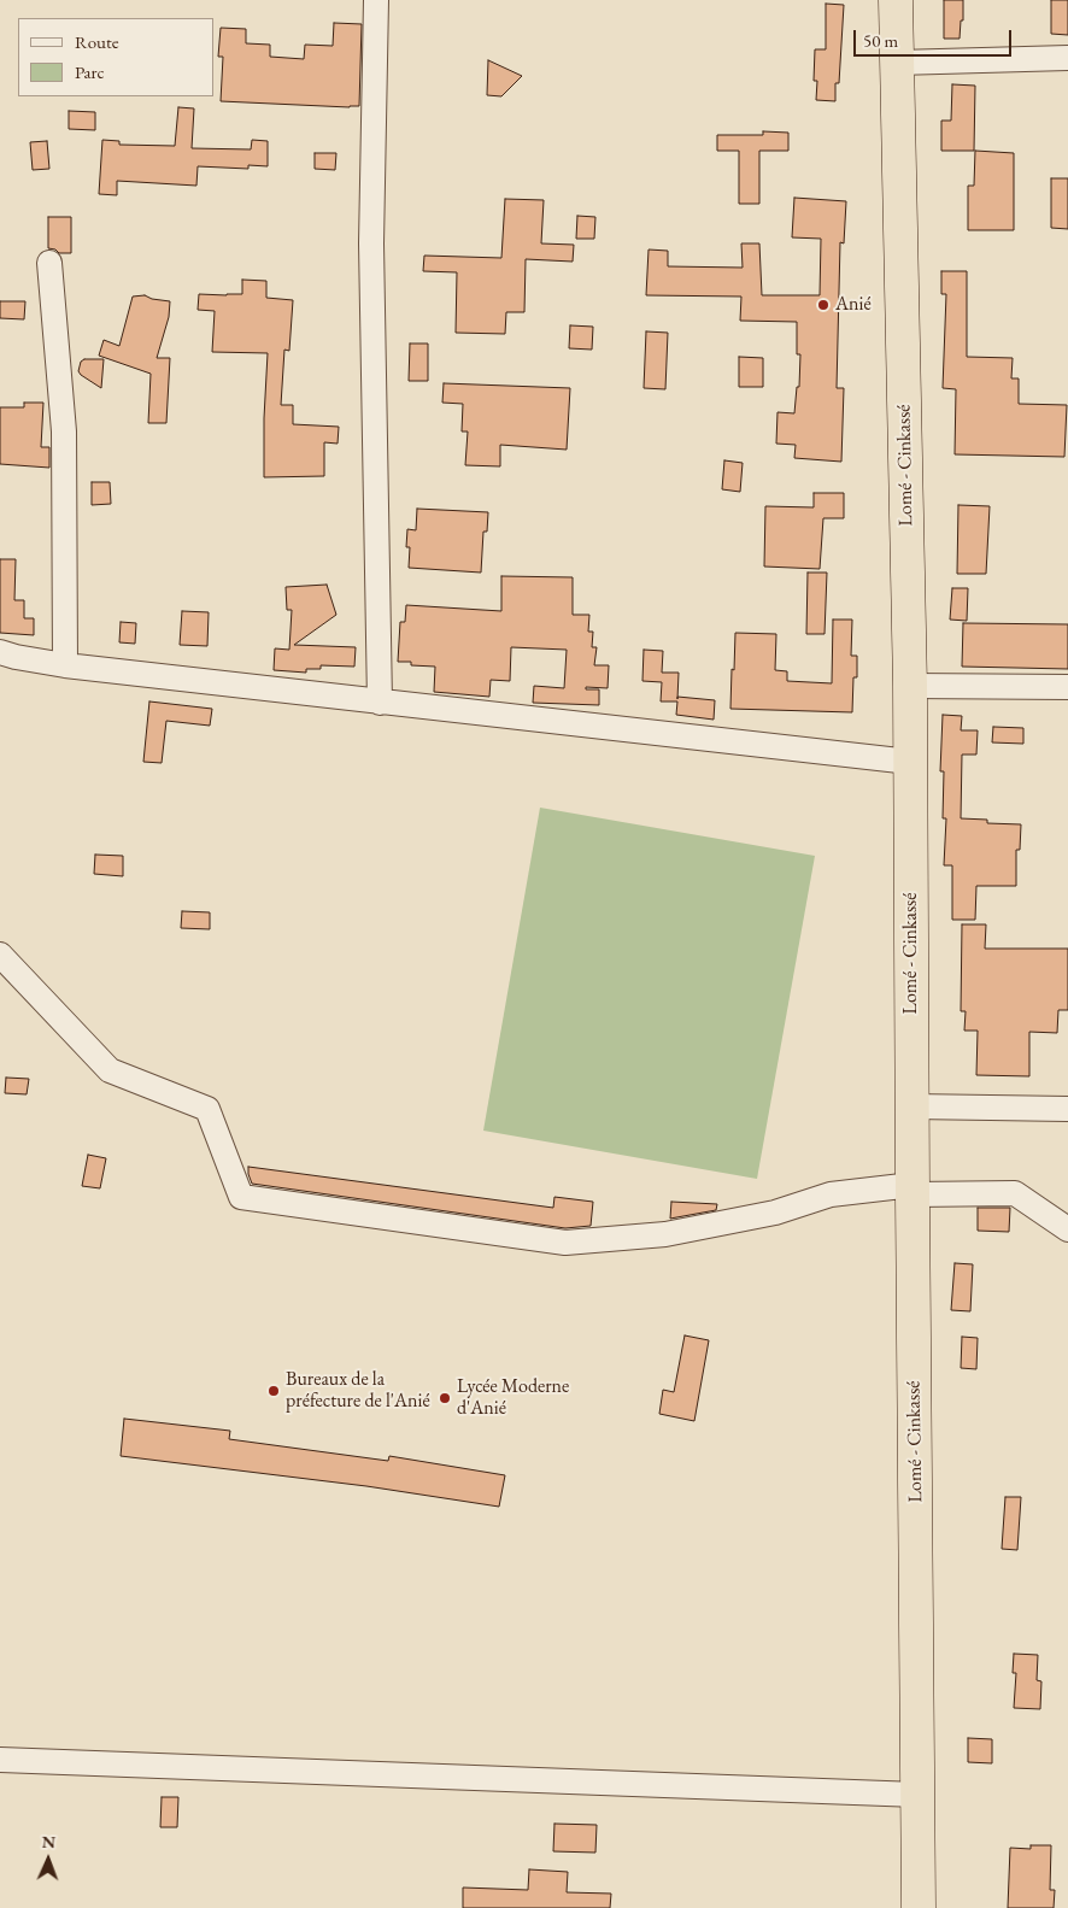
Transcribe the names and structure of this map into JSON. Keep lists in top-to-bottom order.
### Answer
{
  "streets": {
    "highway": ["Lomé - Cinkassé"]
  },
  "places": ["Anié", "Bureaux de la préfecture de l'Anié", "Lycée Moderne d'Anié"],
  "legend": ["Route", "Parc"],
  "scale_bar": "50 m",
  "north": "top"
}
